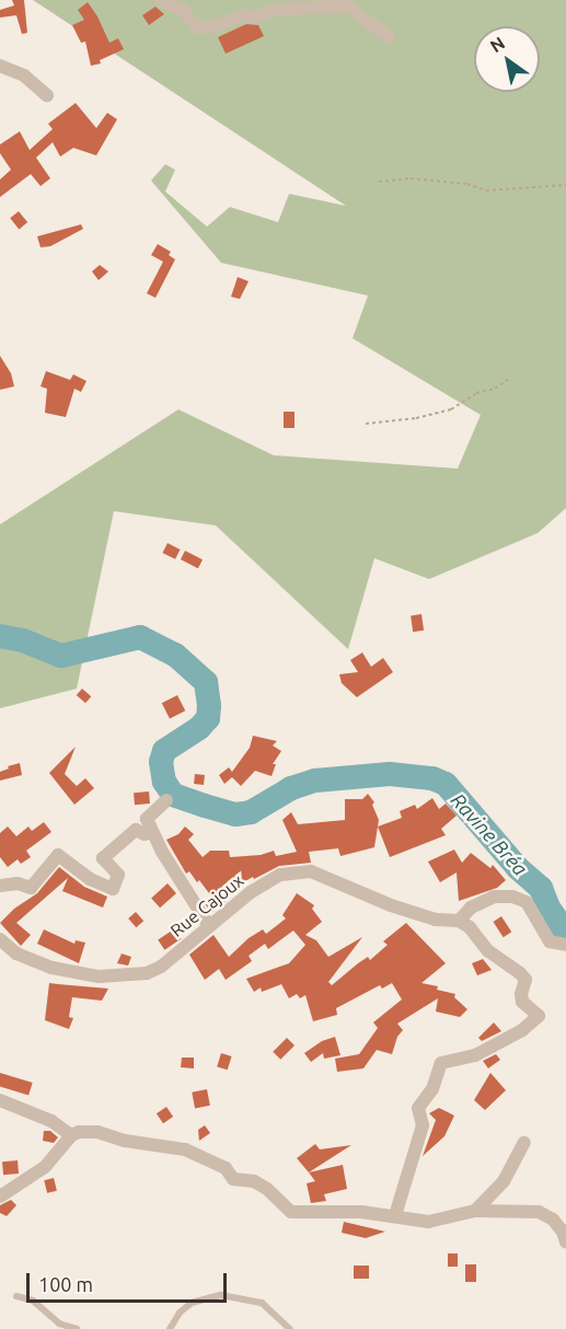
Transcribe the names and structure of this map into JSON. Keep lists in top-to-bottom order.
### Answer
{
  "streets": {
    "street": ["Rue Cajoux"]
  },
  "water": ["Ravine Bréa"],
  "scale_bar": "100 m",
  "north": "top left"
}
